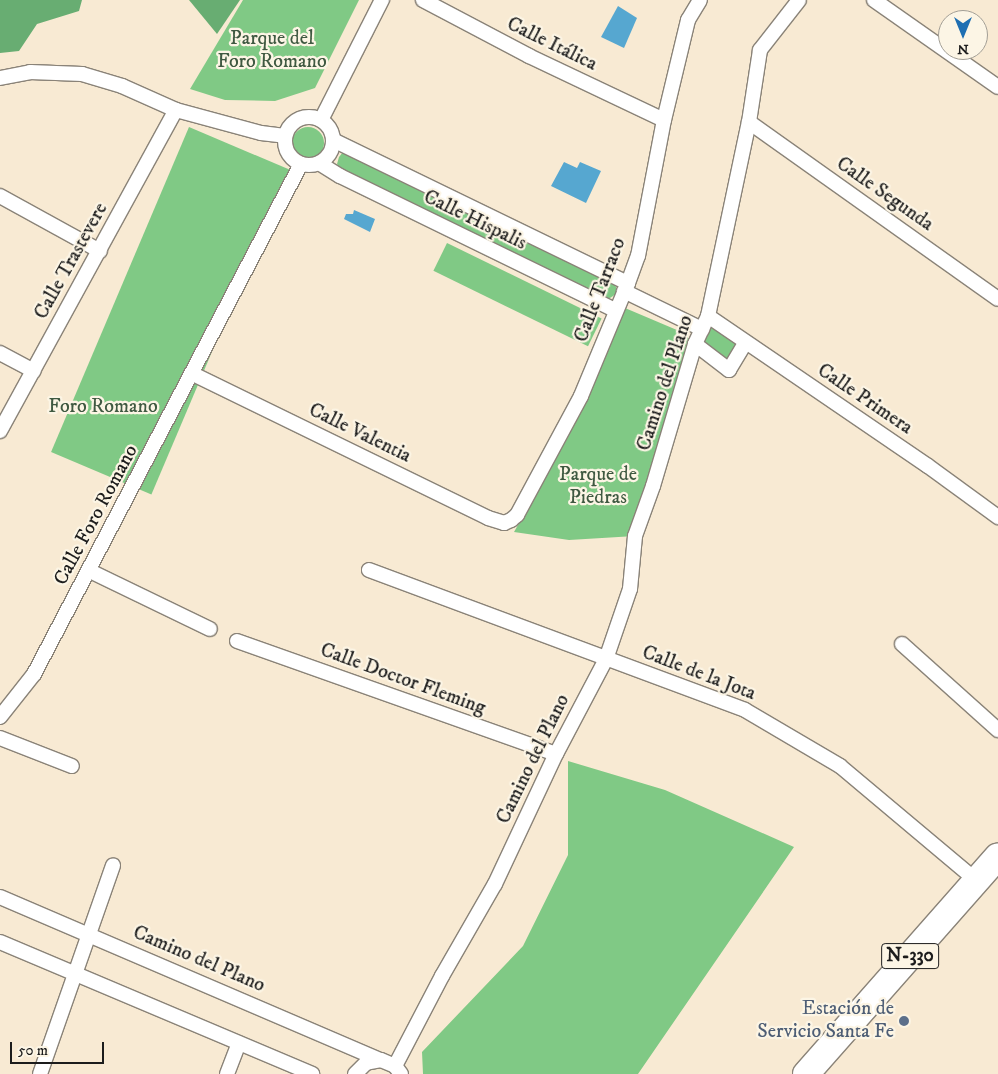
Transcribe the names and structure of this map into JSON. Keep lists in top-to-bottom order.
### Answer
{
  "streets": {
    "highway": ["N-330"],
    "street": [
      "Calle Itálica",
      "Calle Segunda",
      "Calle Hispalis",
      "Calle Trastevere",
      "Calle Tarraco",
      "Camino del Plano",
      "Calle Primera",
      "Calle Valentia",
      "Calle Foro Romano",
      "Calle de la Jota",
      "Calle Doctor Fleming"
    ]
  },
  "crossings": [
    ["Calle Itálica", "Calle Tarraco"],
    ["Calle Segunda", "Camino del Plano"],
    ["Calle Hispalis", "Calle Tarraco"],
    ["Calle Hispalis", "Camino del Plano"],
    ["Calle Hispalis", "Calle Primera"],
    ["Calle Hispalis", "Calle Foro Romano"],
    ["Calle Tarraco", "Calle Valentia"],
    ["Camino del Plano", "Calle Primera"],
    ["Camino del Plano", "Calle de la Jota"],
    ["Camino del Plano", "Calle Doctor Fleming"],
    ["Calle Valentia", "Calle Foro Romano"],
    ["Calle de la Jota", "N-330"]
  ],
  "parks": ["Parque del Foro Romano", "Foro Romano", "Parque de Piedras"],
  "places": ["Estación de Servicio Santa Fe"],
  "scale_bar": "50 m",
  "north": "bottom"
}
